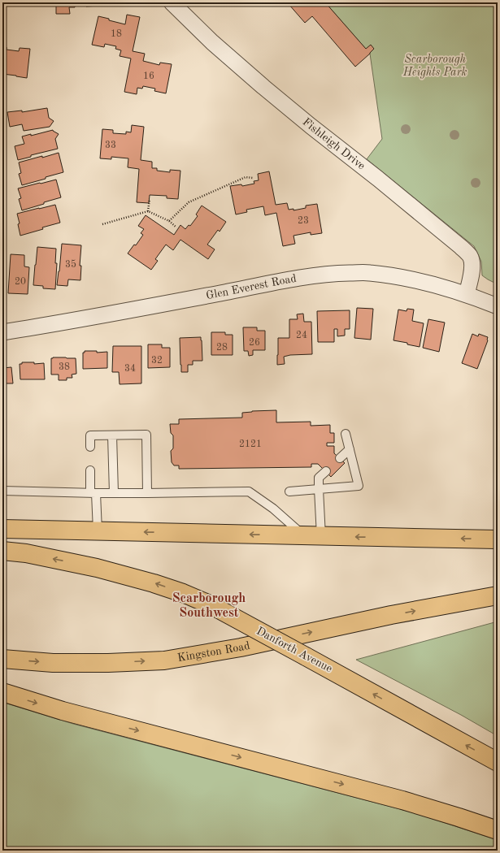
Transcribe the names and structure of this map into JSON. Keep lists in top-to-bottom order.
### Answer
{
  "streets": {
    "main road": ["Danforth Avenue", "Kingston Road"],
    "street": ["Fishleigh Drive", "Glen Everest Road"]
  },
  "crossings": [
    ["Fishleigh Drive", "Glen Everest Road"]
  ],
  "districts": ["Scarborough Southwest"],
  "parks": ["Scarborough Heights Park"],
  "house_numbers": [
    "18",
    "16",
    "33",
    "23",
    "35",
    "20",
    "24",
    "26",
    "28",
    "32",
    "38",
    "34",
    "2121"
  ]
}
